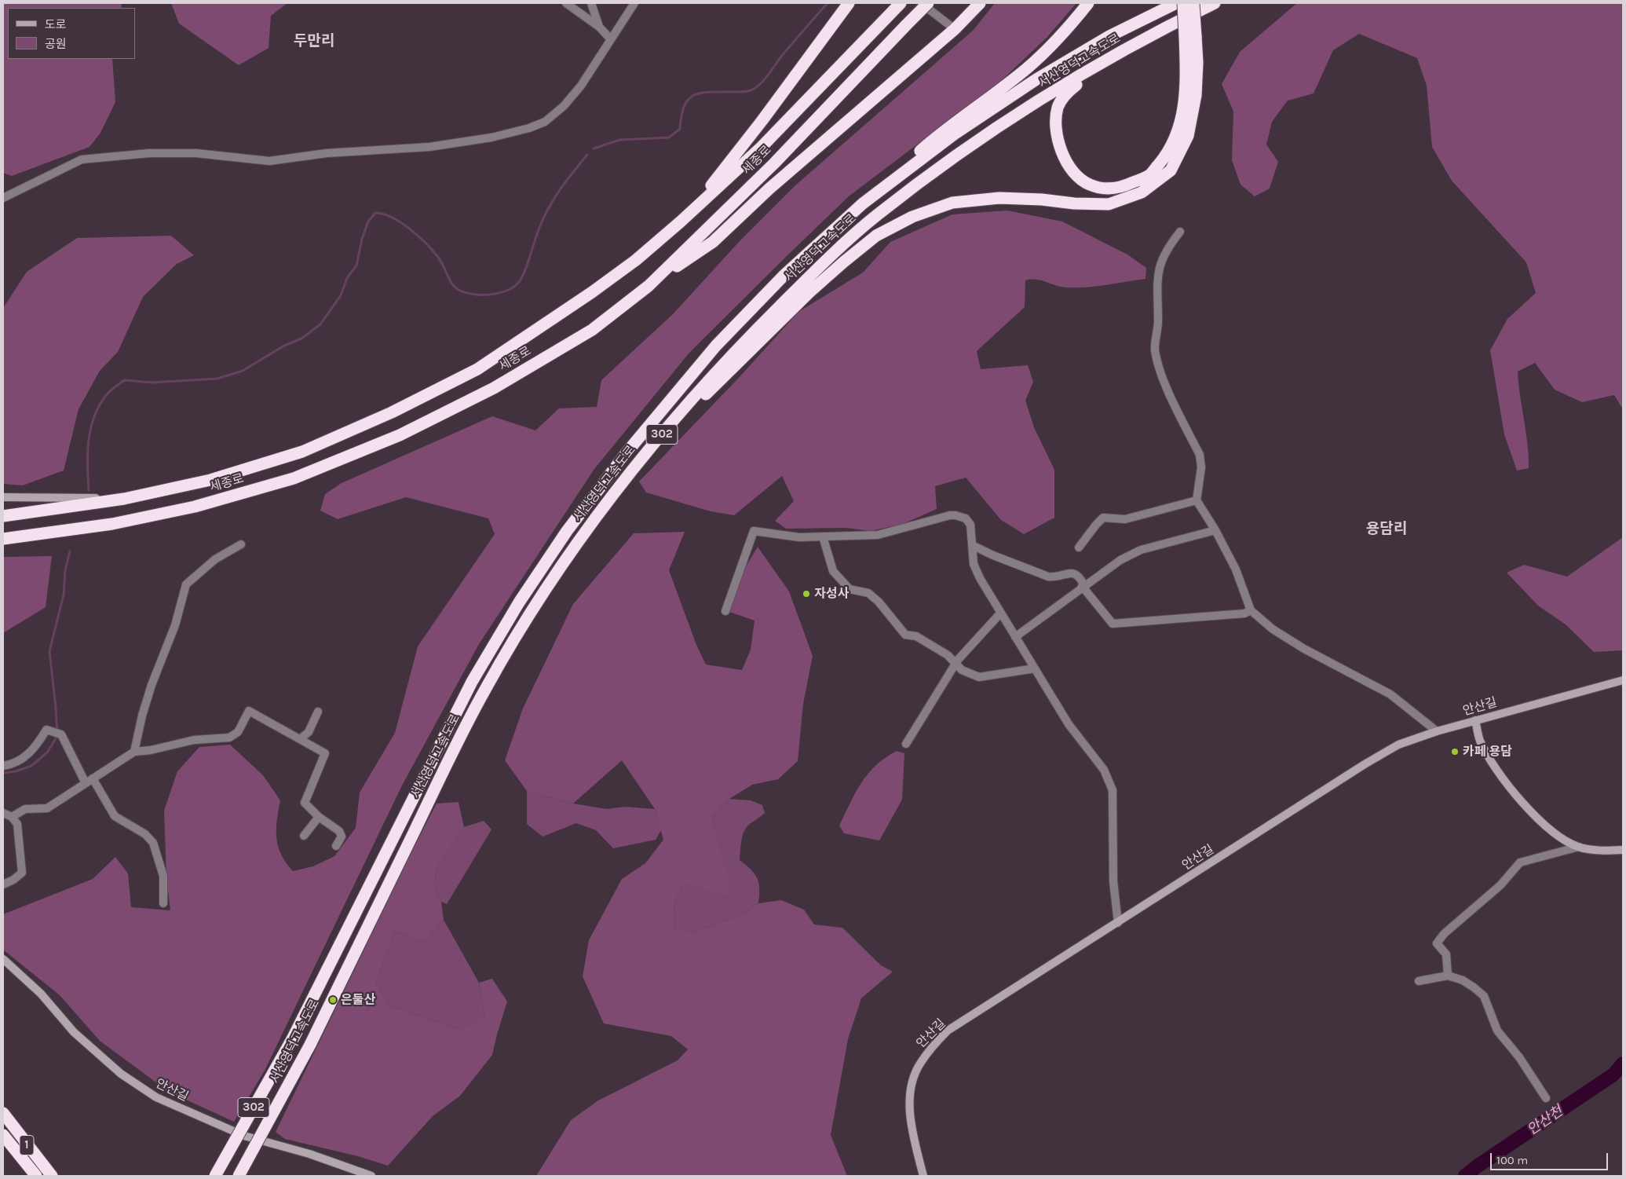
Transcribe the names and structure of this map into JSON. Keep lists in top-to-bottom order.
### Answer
{
  "streets": {
    "highway": [
      "서산영덕고속도로",
      "세종로",
      "302",
      "1"
    ],
    "street": ["안산길"]
  },
  "districts": ["두만리", "용담리"],
  "water": ["안산천"],
  "places": ["자성사", "카페 용담", "은둘산"],
  "legend": ["도로", "공원"],
  "scale_bar": "100 m"
}
